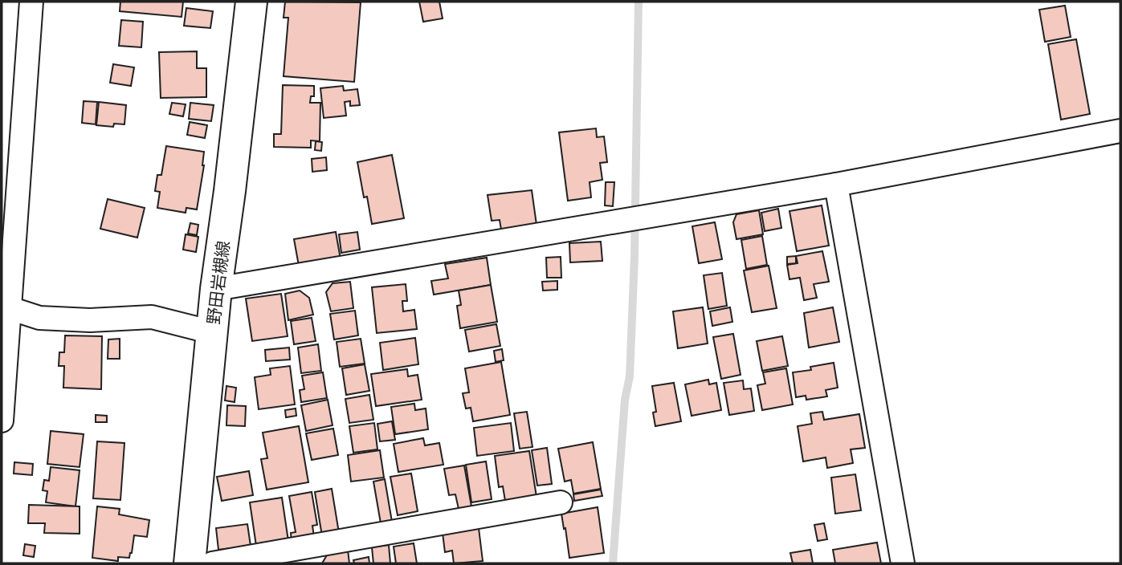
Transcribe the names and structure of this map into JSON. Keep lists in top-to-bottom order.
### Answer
{
  "streets": {
    "main road": ["野田岩槻線"]
  }
}
